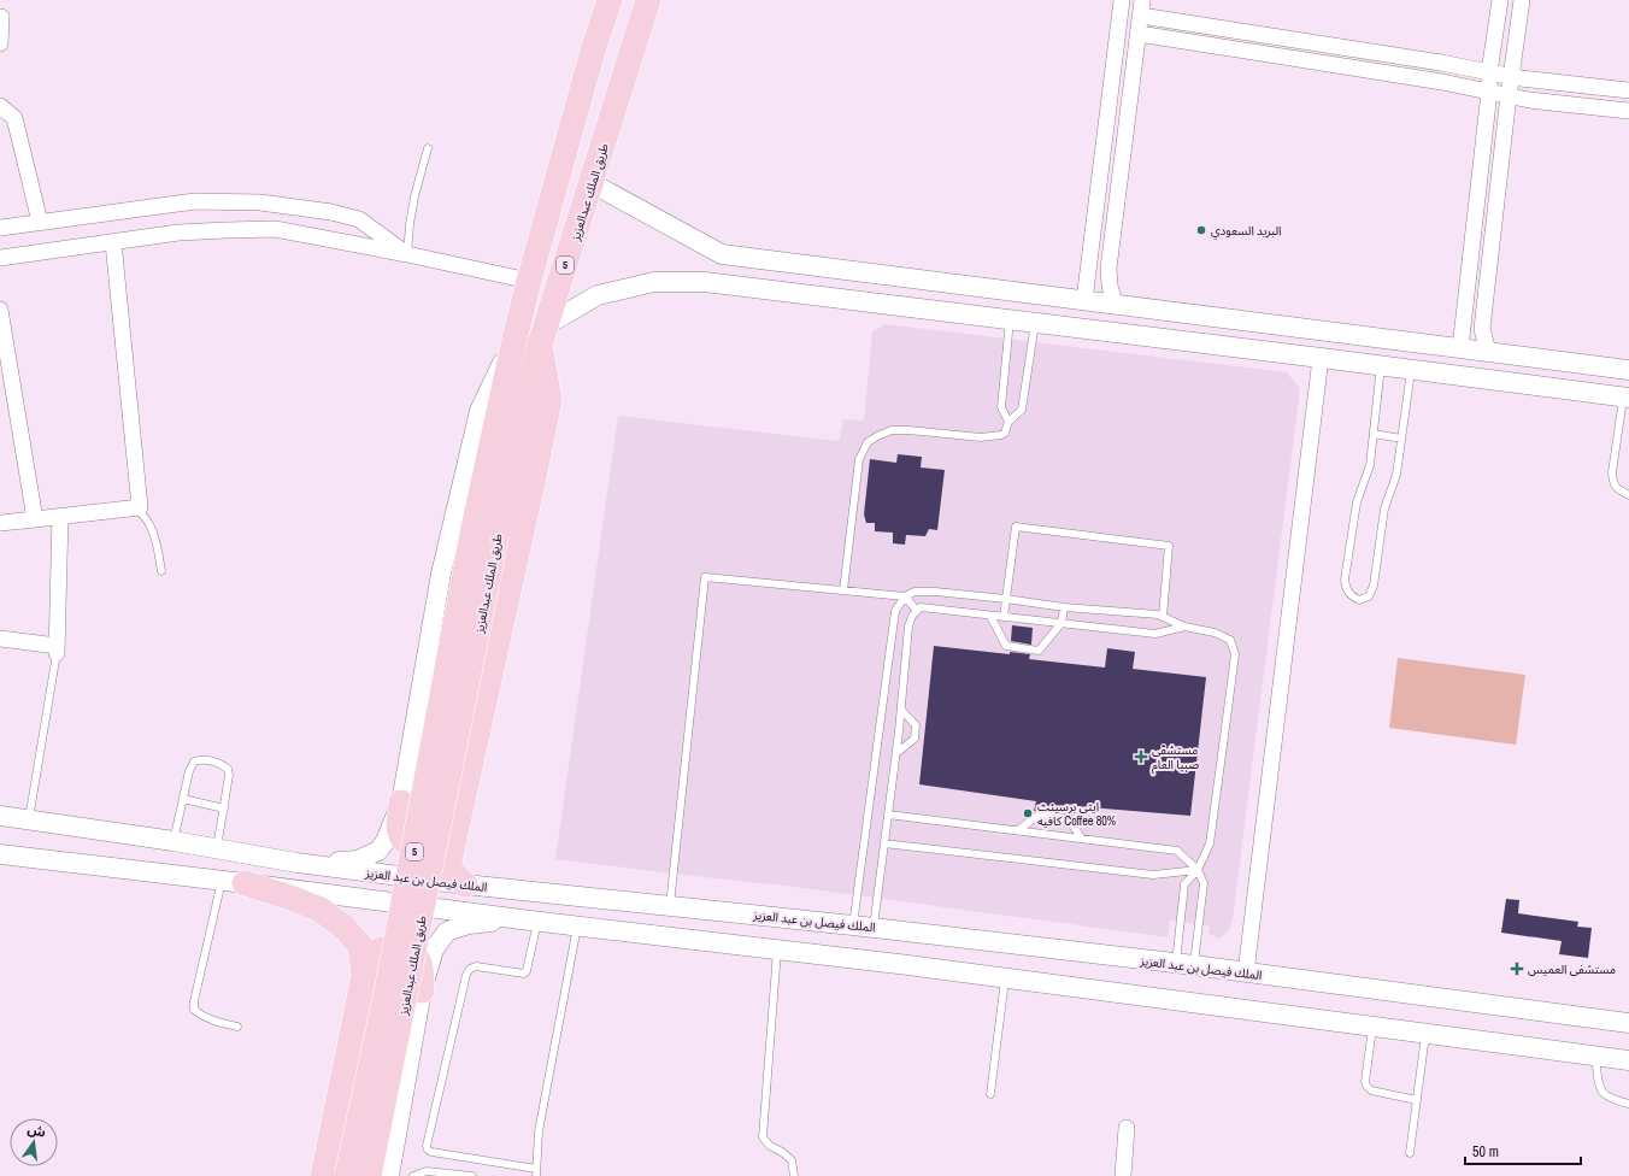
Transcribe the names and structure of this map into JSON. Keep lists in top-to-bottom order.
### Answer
{
  "streets": {
    "highway": ["طريق الملك عبدالعزيز", "5"],
    "street": ["الملك فيصل بن عبد العزيز"]
  },
  "places": {
    "other": ["البريد السعودي", "ايتي برسينت كافيه Coffee 80%"],
    "health": ["مستشفى صبيا العام", "مستشفى العميس"]
  },
  "scale_bar": "50 m",
  "north": "top"
}
